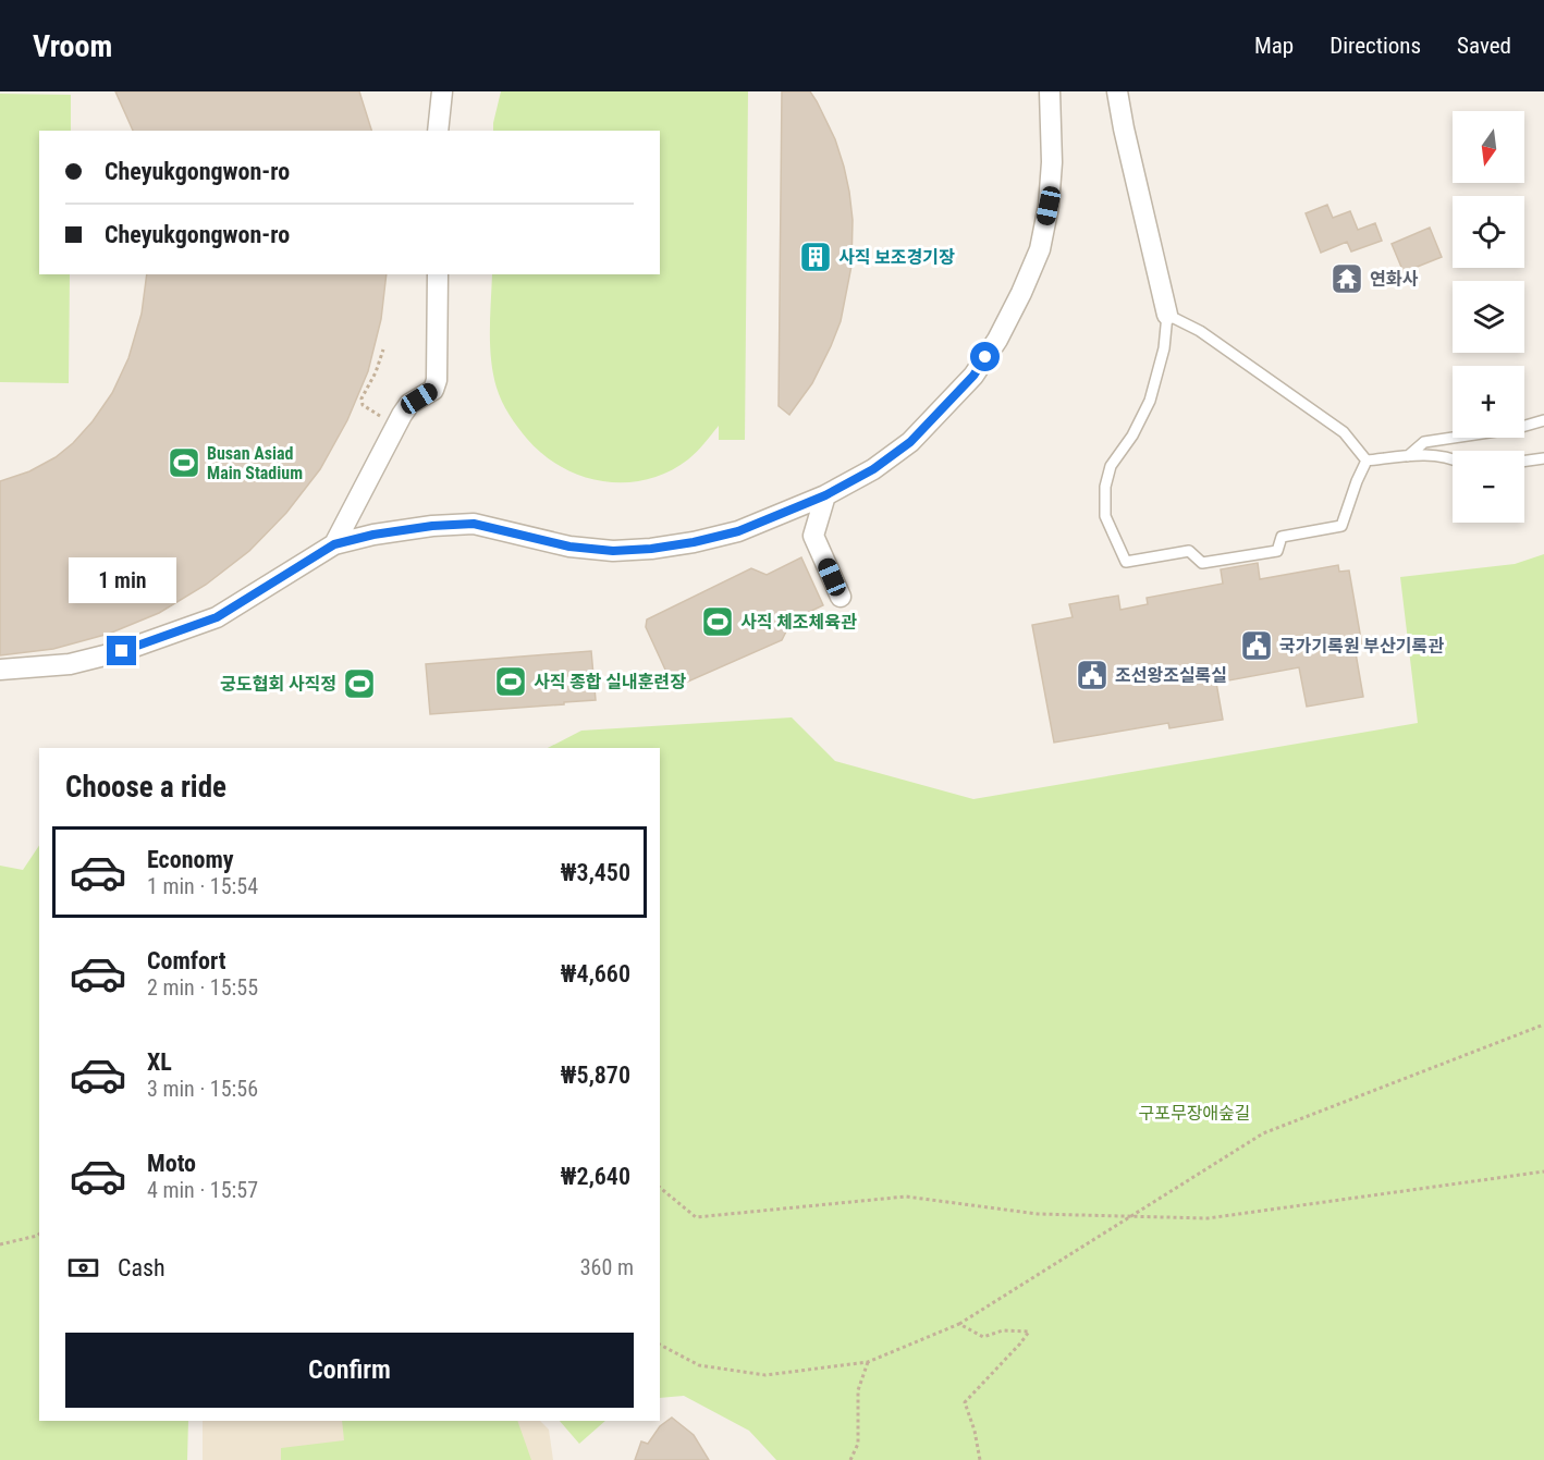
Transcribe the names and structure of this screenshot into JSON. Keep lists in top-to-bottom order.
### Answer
{
  "parks": ["구포무장애숲길"],
  "places": {
    "building": ["사직 보조경기장"],
    "temple": ["연화사"],
    "sports": [
      "Busan Asiad Main Stadium",
      "사직 체조체육관",
      "사직 종합 실내훈련장",
      "궁도협회 사직정"
    ],
    "public building": ["국가기록원 부산기록관", "조선왕조실록실"]
  },
  "north": "bottom",
  "page": {
    "header": "Vroom",
    "nav": ["Map", "Directions", "Saved"],
    "map_buttons": ["+", "−"],
    "banner": ["Cheyukgongwon-ro", "Cheyukgongwon-ro"],
    "bubble": "1 min",
    "heading": "Choose a ride",
    "list": [
      {
        "name": "Economy",
        "note": "1 min · 15:54",
        "value": "₩3,450"
      },
      {
        "name": "Comfort",
        "note": "2 min · 15:55",
        "value": "₩4,660"
      },
      {
        "name": "XL",
        "note": "3 min · 15:56",
        "value": "₩5,870"
      },
      {
        "name": "Moto",
        "note": "4 min · 15:57",
        "value": "₩2,640"
      }
    ],
    "pay": ["Cash", "360 m"],
    "buttons": "Confirm"
  }
}
